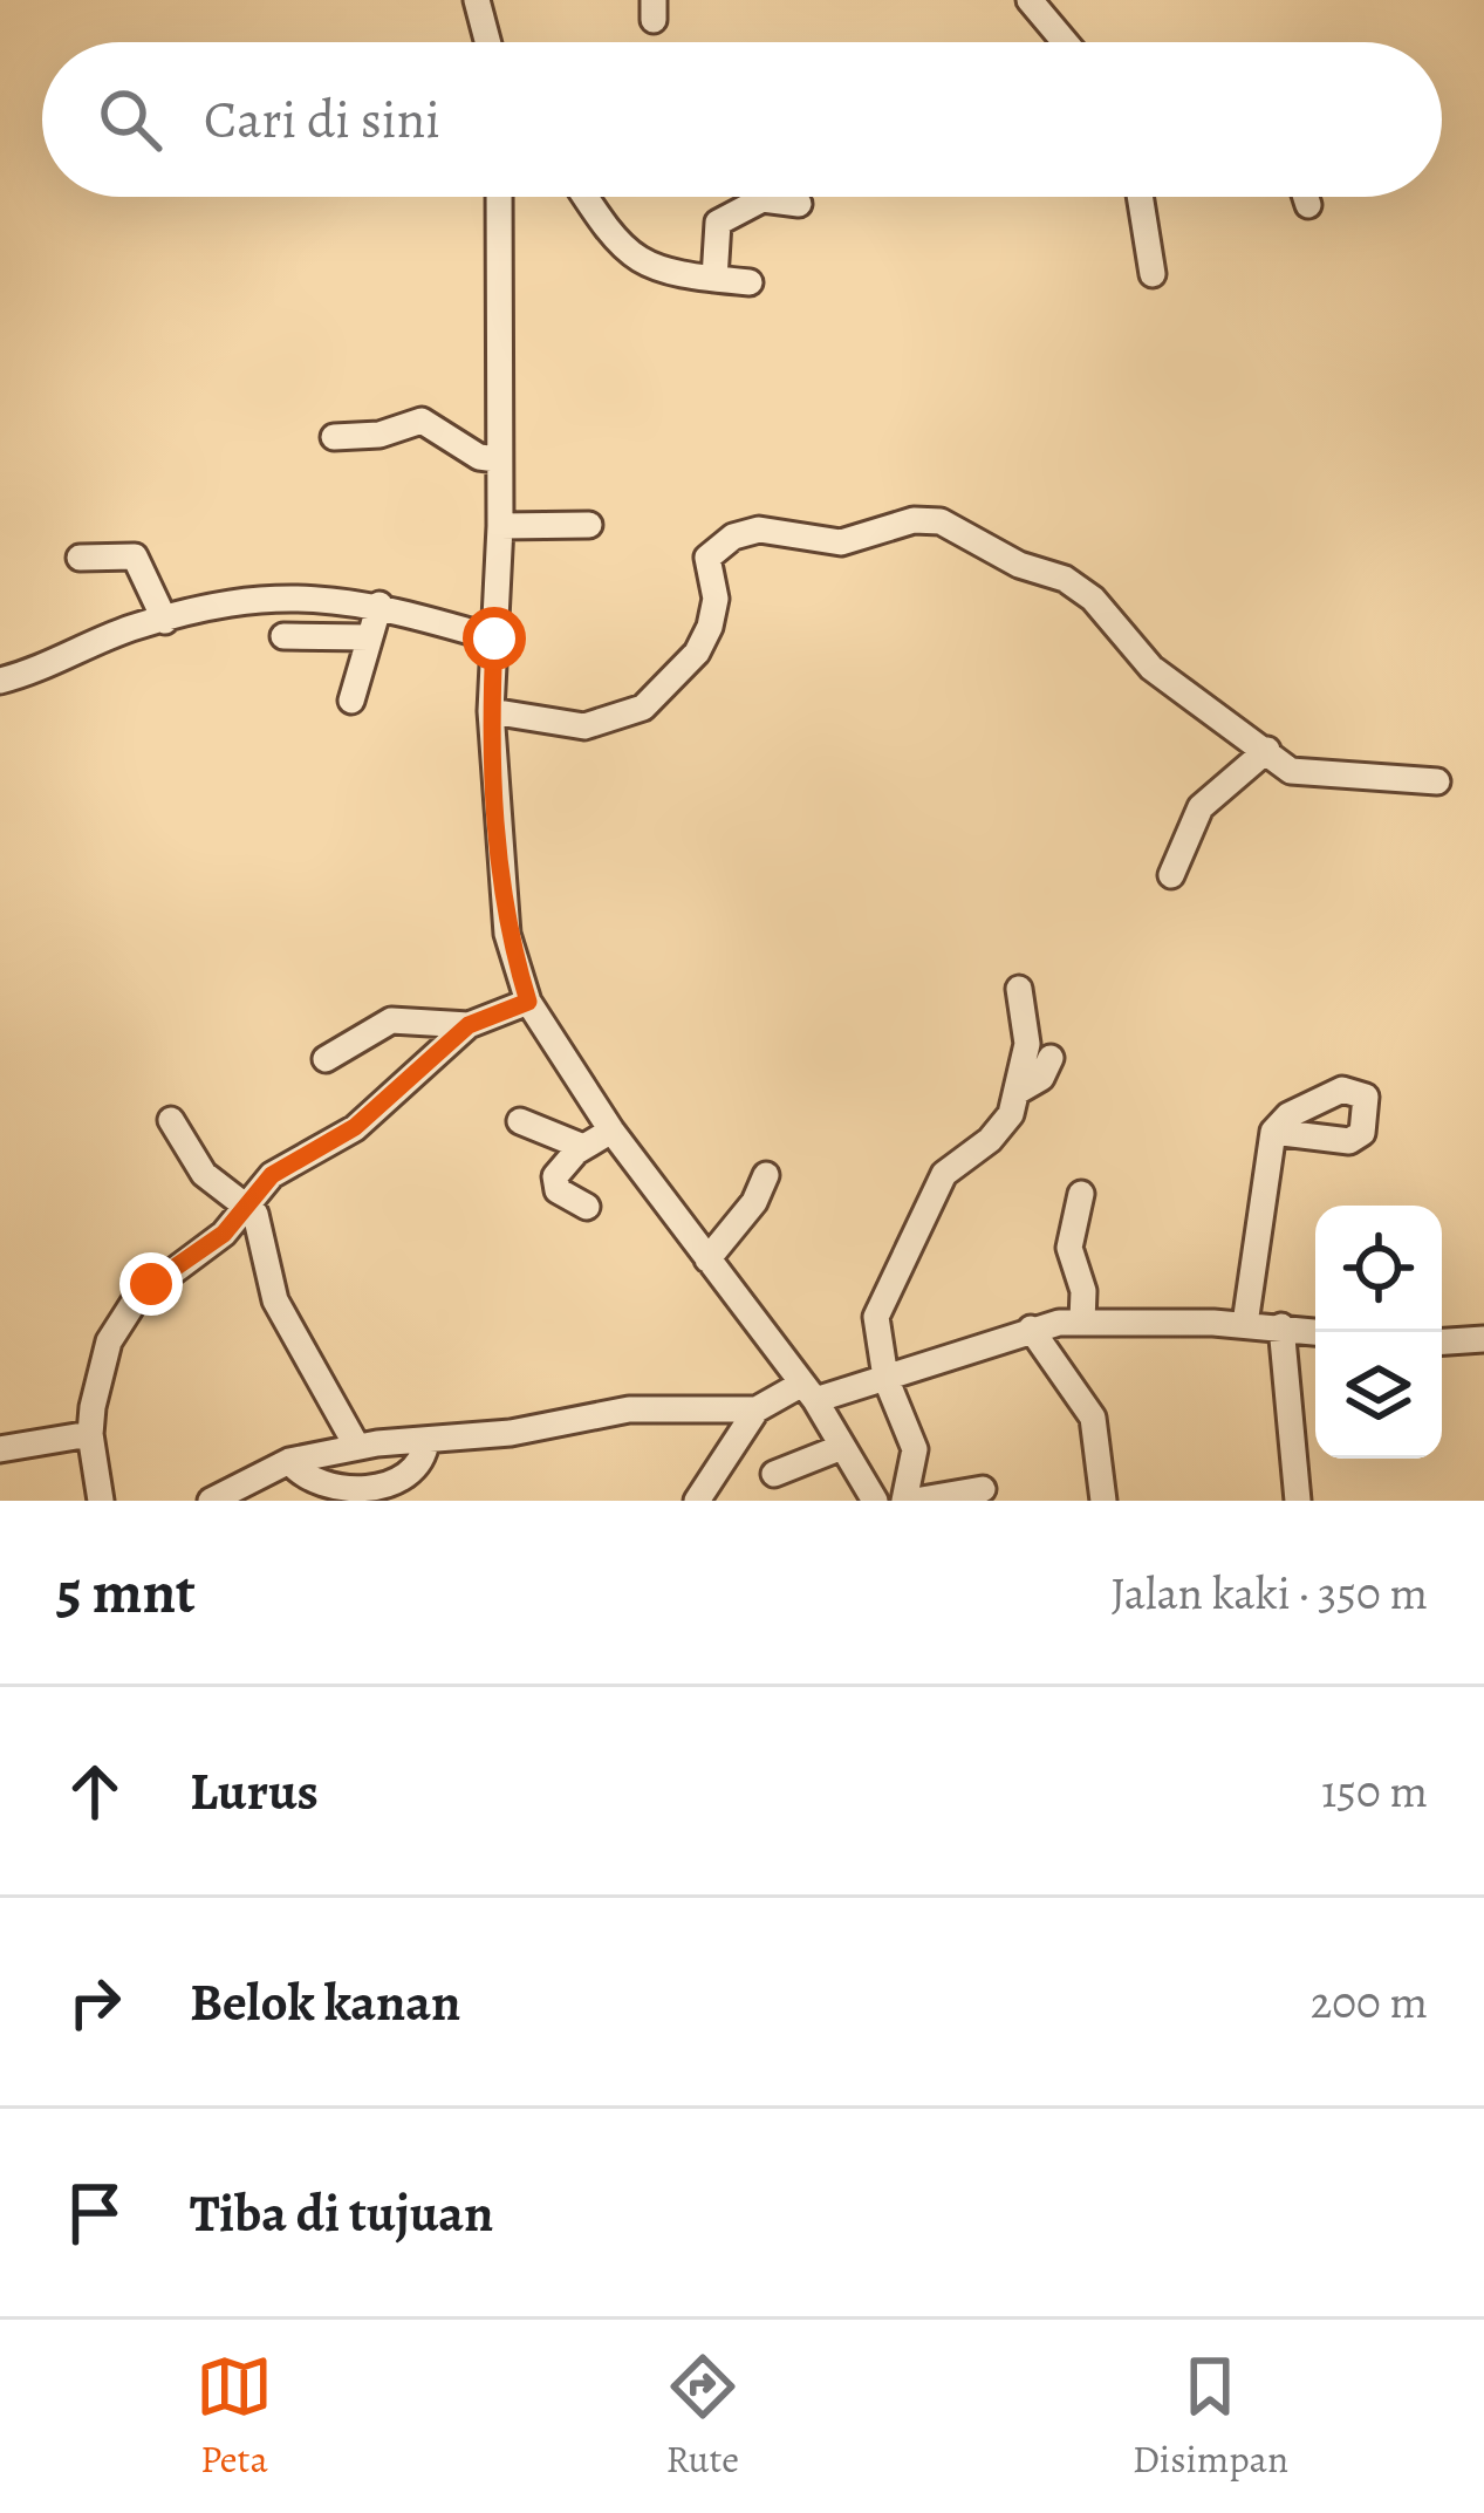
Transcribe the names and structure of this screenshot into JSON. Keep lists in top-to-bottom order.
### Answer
{
  "page": {
    "search": "Cari di sini",
    "heading": ["5 mnt", "Jalan kaki · 350 m"],
    "list": [
      ["Lurus", "150 m"],
      ["Belok kanan", "200 m"],
      "Tiba di tujuan"
    ],
    "nav": ["Peta", "Rute", "Disimpan"]
  }
}
